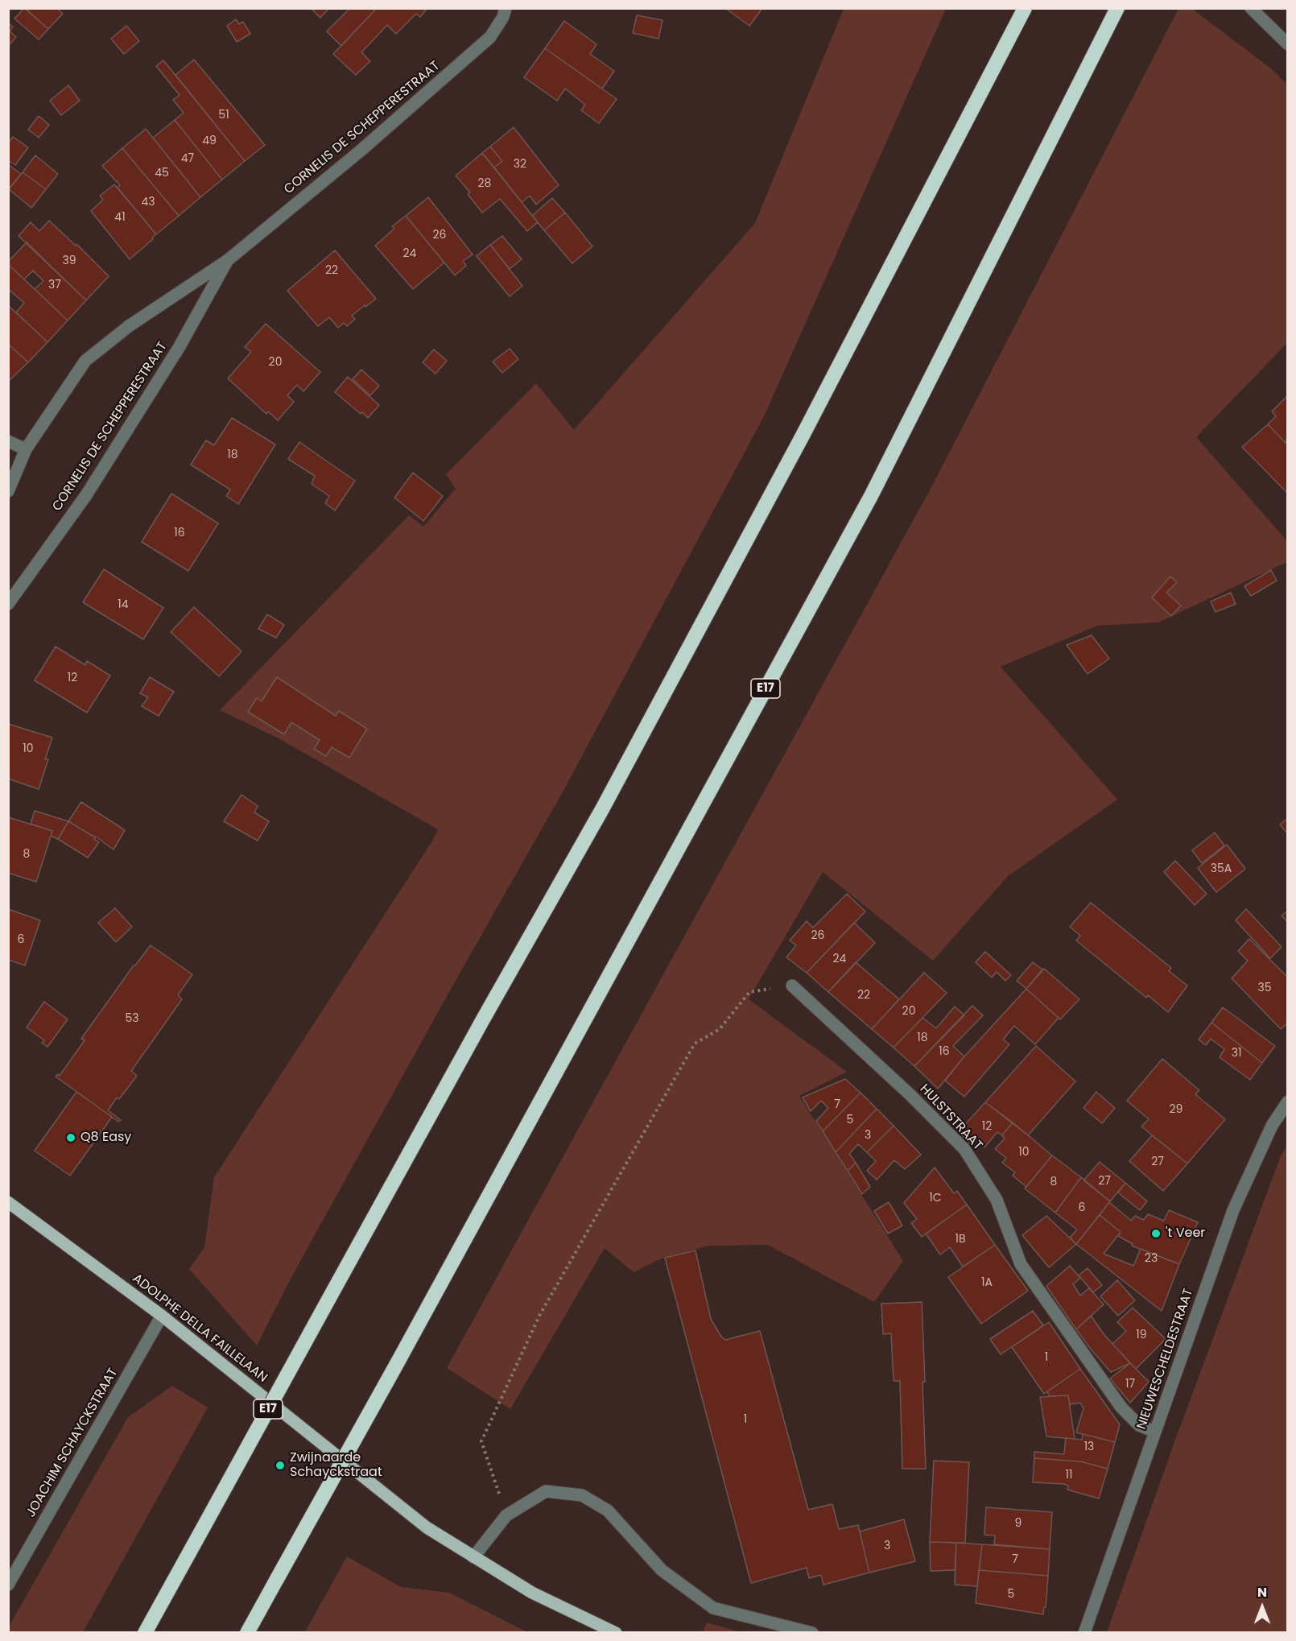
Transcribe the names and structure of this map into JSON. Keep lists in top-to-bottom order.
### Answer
{
  "streets": {
    "highway": ["E17"],
    "main road": ["ADOLPHE DELLA FAILLELAAN"],
    "street": [
      "CORNELIS DE SCHEPPERESTRAAT",
      "HULSTSTRAAT",
      "NIEUWESCHELDESTRAAT",
      "JOACHIM SCHAYCKSTRAAT"
    ]
  },
  "crossings": [
    ["HULSTSTRAAT", "NIEUWESCHELDESTRAAT"],
    ["ADOLPHE DELLA FAILLELAAN", "JOACHIM SCHAYCKSTRAAT"]
  ],
  "places": ["Q8 Easy", "'t Veer", "Zwijnaarde Schayckstraat"],
  "house_numbers": [
    "51",
    "49",
    "47",
    "32",
    "45",
    "28",
    "43",
    "41",
    "26",
    "24",
    "39",
    "22",
    "37",
    "20",
    "18",
    "16",
    "14",
    "12",
    "10",
    "8",
    "35A",
    "26",
    "6",
    "24",
    "35",
    "22",
    "20",
    "53",
    "18",
    "16",
    "31",
    "7",
    "29",
    "5",
    "12",
    "3",
    "10",
    "27",
    "27",
    "8",
    "1C",
    "6",
    "1B",
    "23",
    "1A",
    "19",
    "1",
    "17",
    "1",
    "13",
    "11",
    "9",
    "3",
    "7",
    "5"
  ],
  "north": "top"
}
